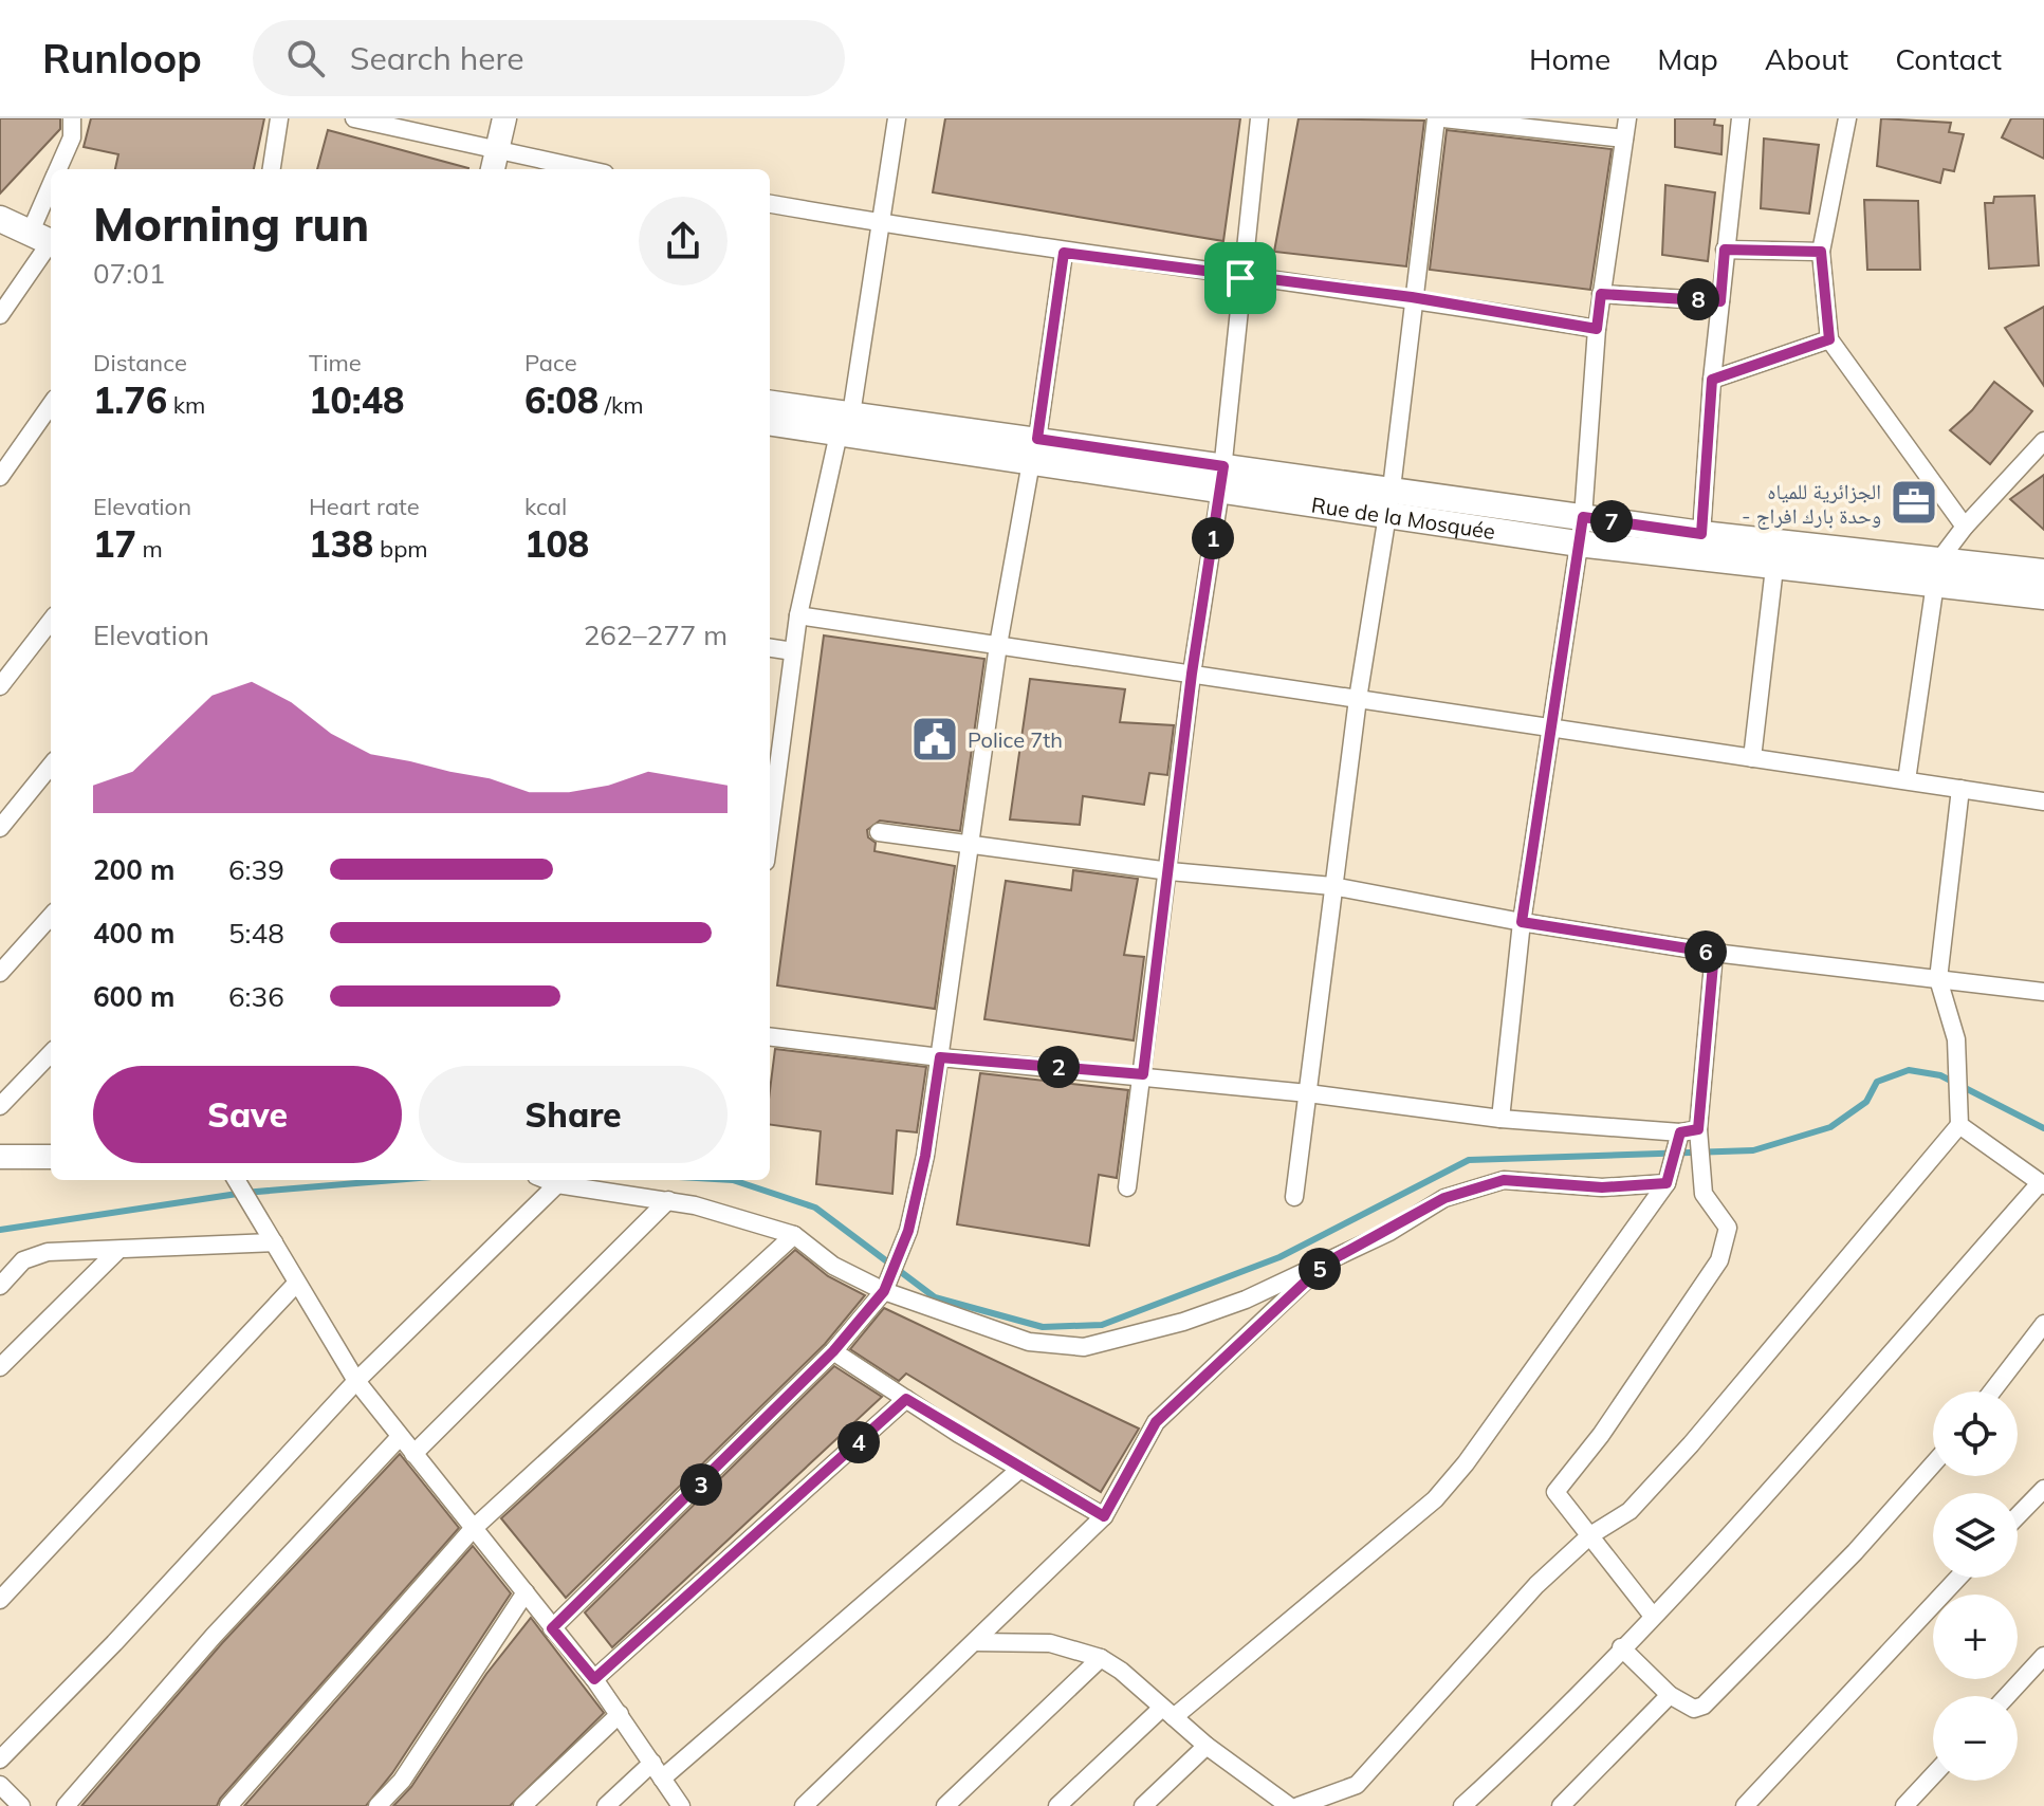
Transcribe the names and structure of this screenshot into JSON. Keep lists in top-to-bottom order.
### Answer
{
  "streets": {
    "main road": ["Rue de la Mosquée"]
  },
  "places": {
    "office": ["الجزائرية للمياه - وحدة بارك افراج"],
    "public building": ["Police 7th"]
  },
  "page": {
    "header": "Runloop",
    "search": "Search here",
    "nav": [
      "Home",
      "Map",
      "About",
      "Contact"
    ],
    "heading": ["Morning run", "07:01"],
    "pins": [
      "8",
      "7",
      "1",
      "6",
      "2",
      "5",
      "4",
      "3"
    ],
    "stats": [
      ["Distance", "1.76 km"],
      ["Time", "10:48"],
      ["Pace", "6:08 /km"],
      ["Elevation", "17 m"],
      ["Heart rate", "138 bpm"],
      ["kcal", "108"]
    ],
    "chart": ["Elevation", "262–277 m"],
    "list": [
      {
        "name": "200 m",
        "note": "6:39"
      },
      {
        "name": "400 m",
        "note": "5:48"
      },
      {
        "name": "600 m",
        "note": "6:36"
      }
    ],
    "buttons": ["Save", "Share"],
    "map_buttons": ["+", "−"]
  }
}
